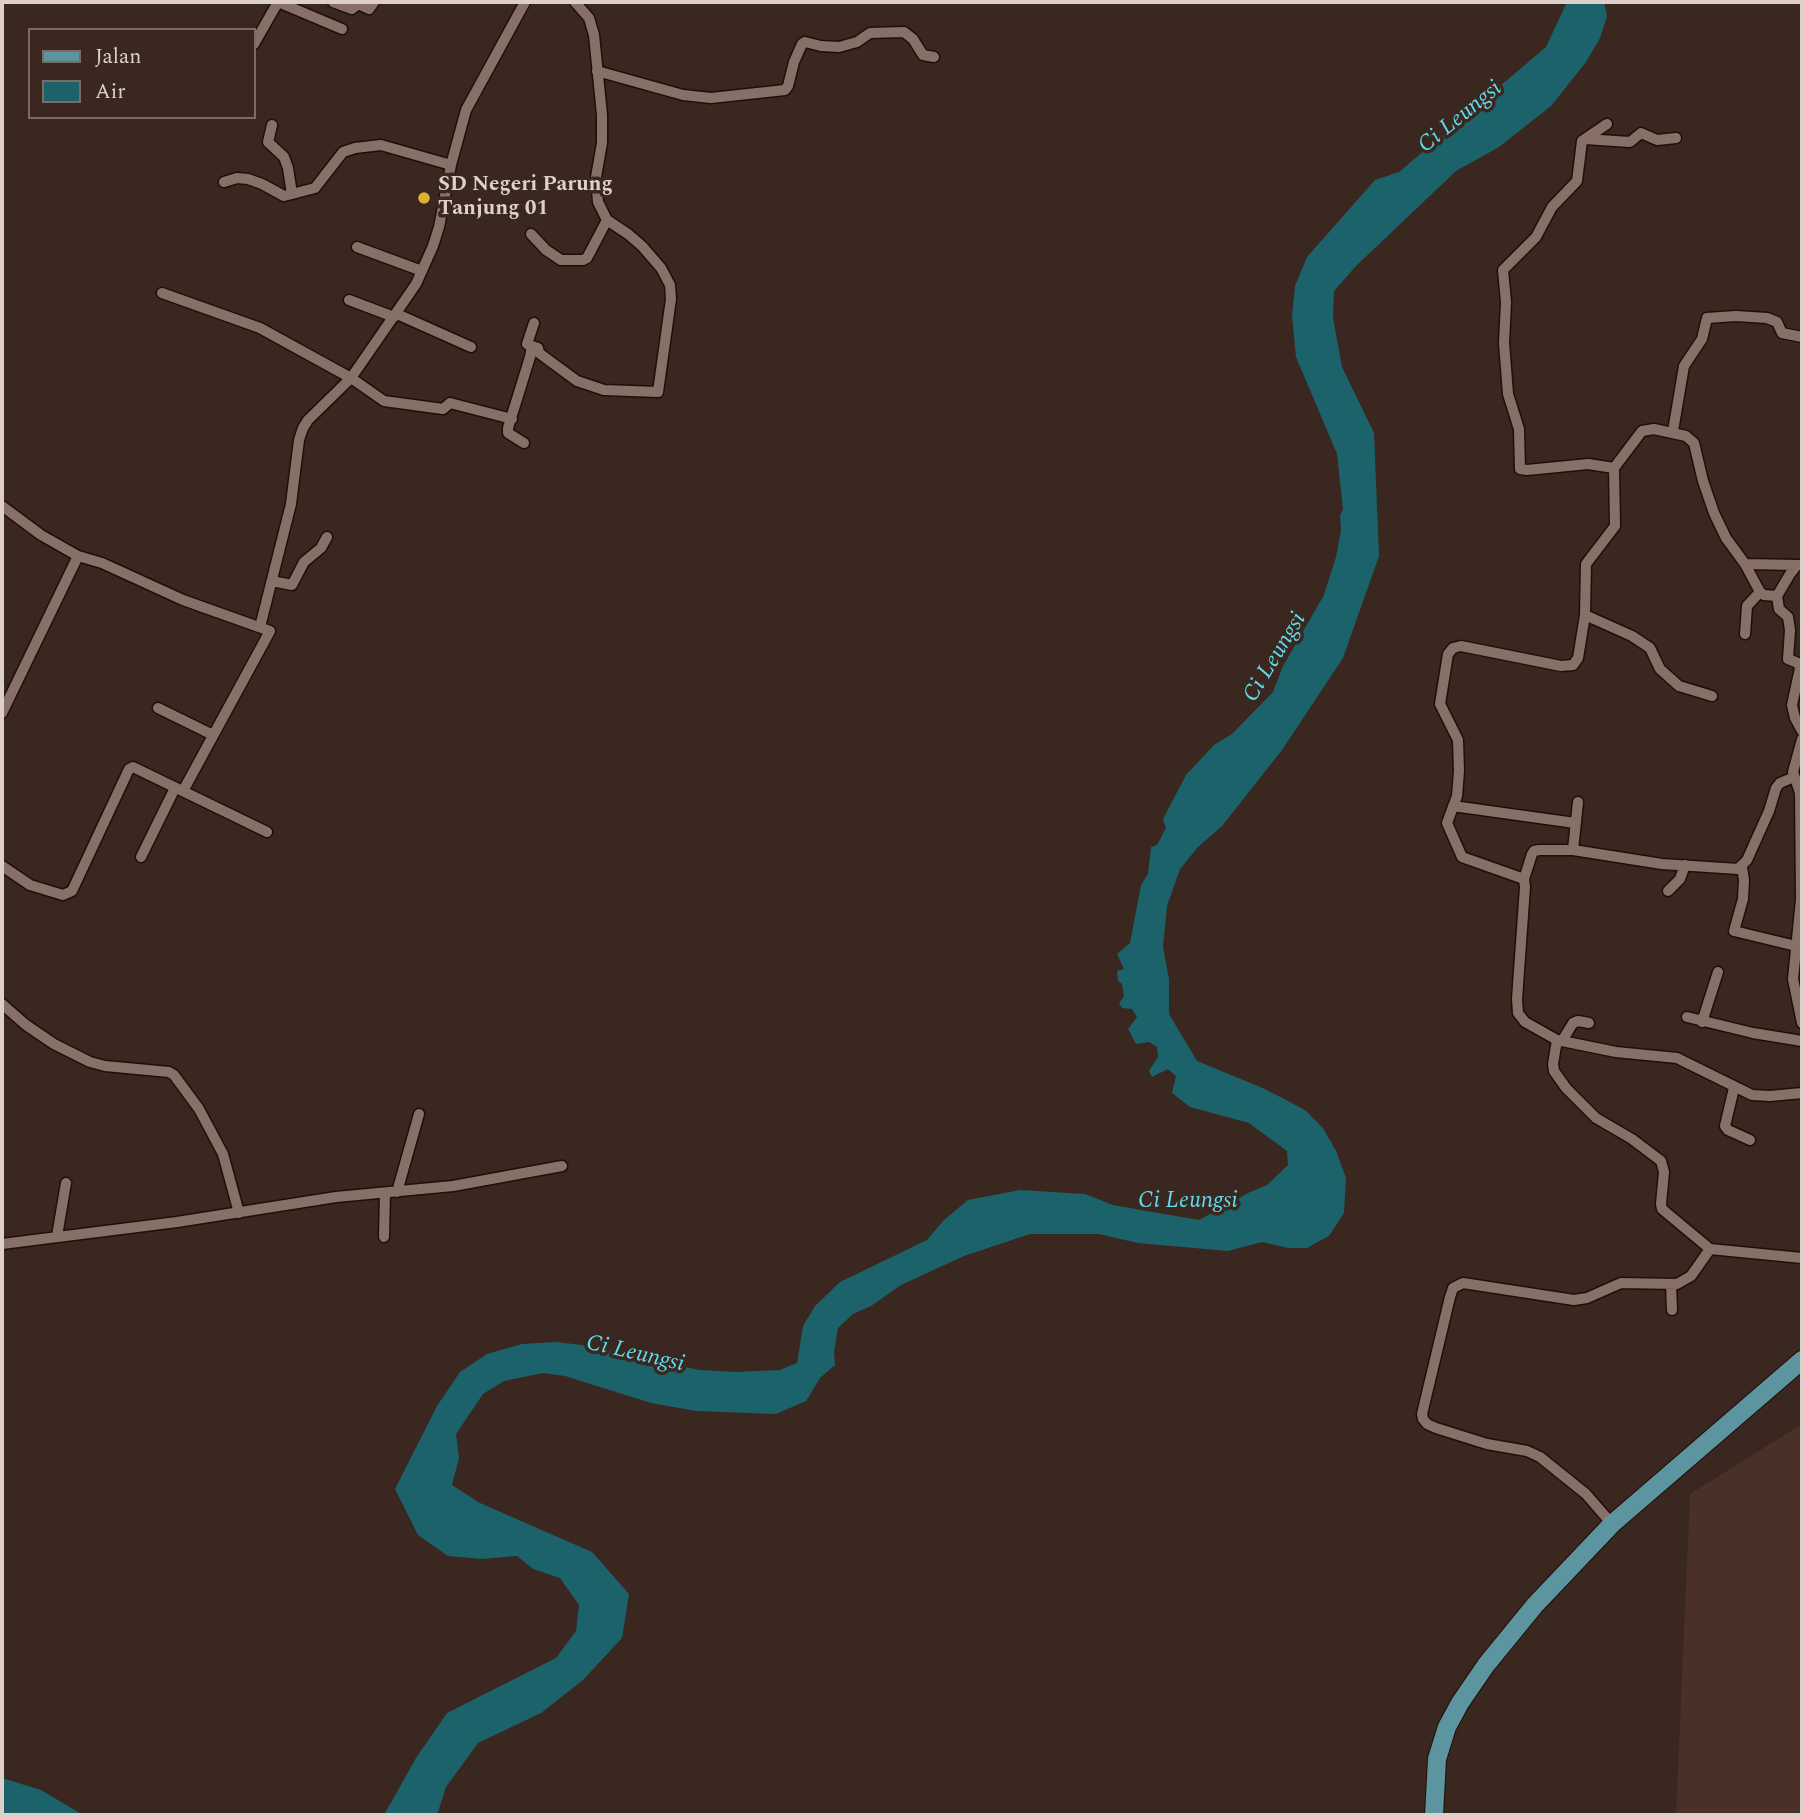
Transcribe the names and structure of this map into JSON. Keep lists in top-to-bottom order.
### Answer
{
  "water": ["Ci Leungsi"],
  "places": ["SD Negeri Parung Tanjung 01"],
  "legend": ["Jalan", "Air"]
}
